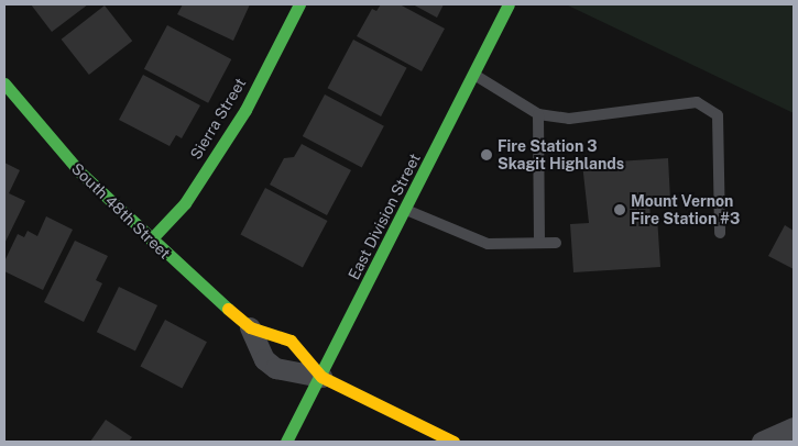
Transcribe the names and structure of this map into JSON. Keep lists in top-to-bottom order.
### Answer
{
  "streets": {
    "street": ["Sierra Street", "South 48th Street", "East Division Street"]
  },
  "crossings": [
    ["Sierra Street", "South 48th Street"],
    ["South 48th Street", "East Division Street"]
  ],
  "places": ["Fire Station 3 Skagit Highlands", "Mount Vernon Fire Station #3"]
}
